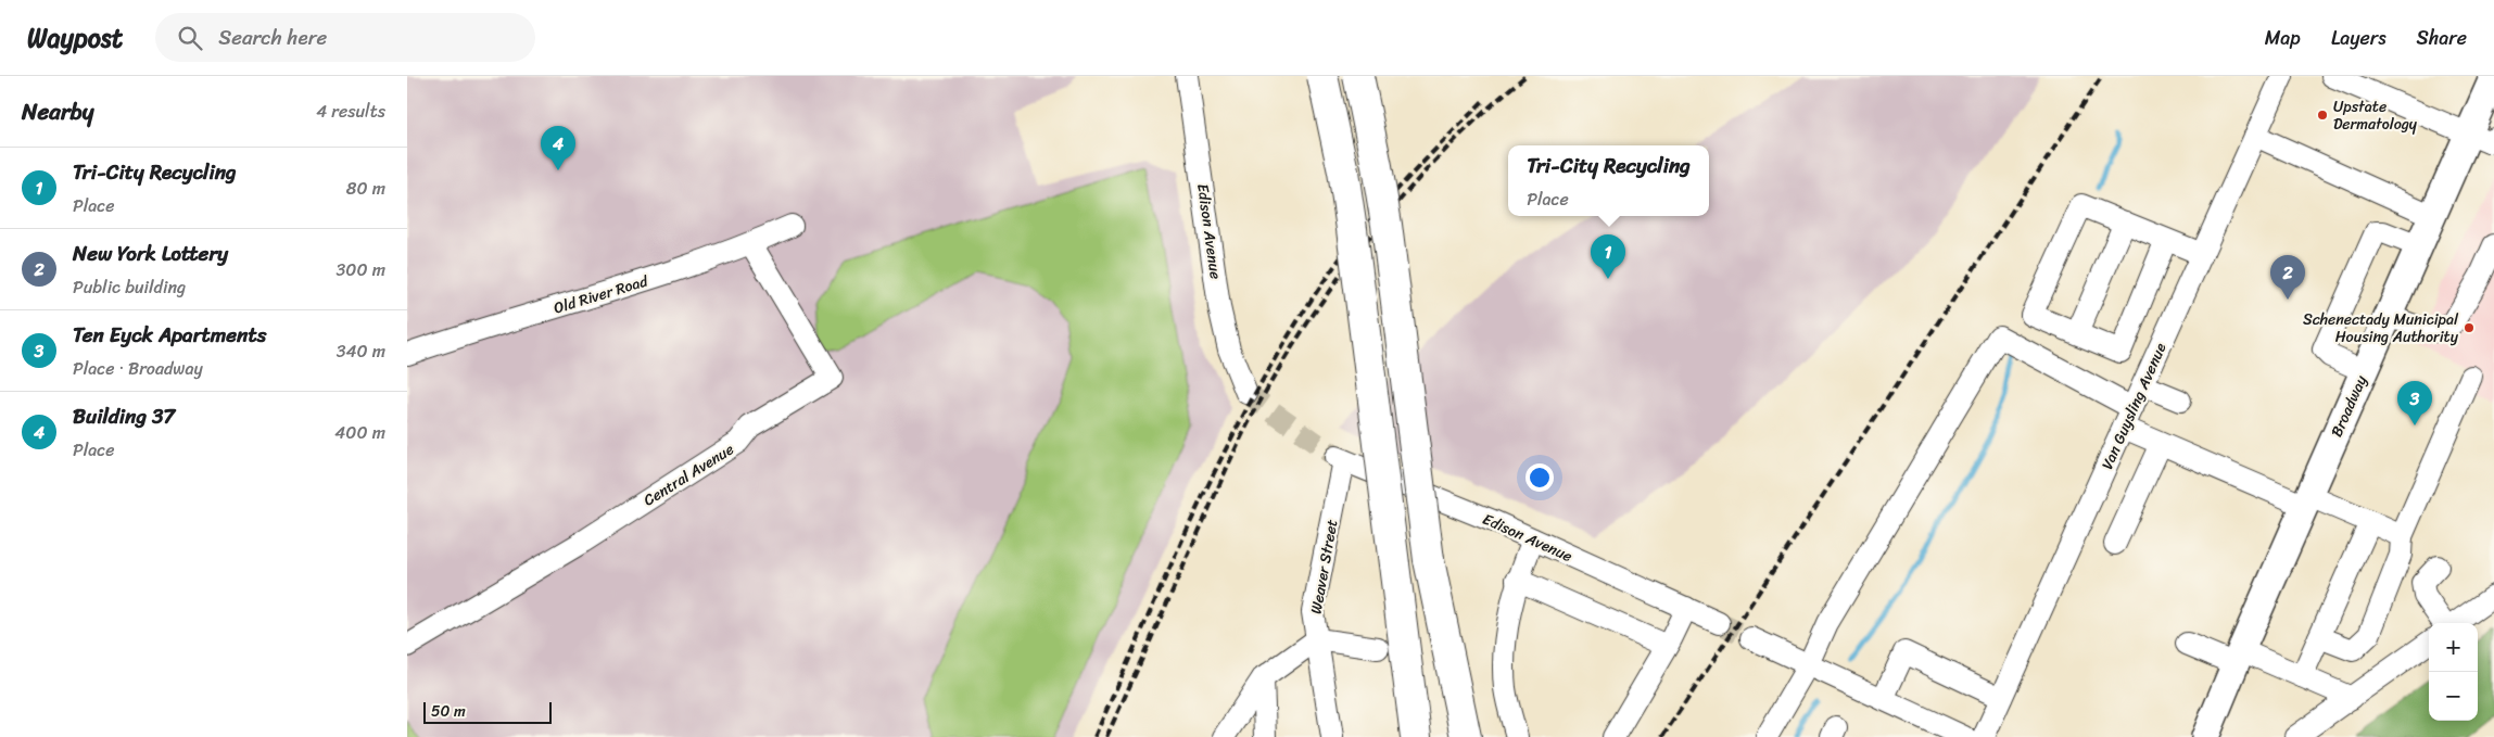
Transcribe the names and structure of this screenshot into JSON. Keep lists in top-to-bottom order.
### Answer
{
  "streets": {
    "main road": ["Broadway"],
    "street": [
      "Edison Avenue",
      "Old River Road",
      "Van Guysling Avenue",
      "Central Avenue",
      "Weaver Street"
    ]
  },
  "crossings": [
    ["Edison Avenue", "Weaver Street"],
    ["Old River Road", "Central Avenue"]
  ],
  "places": ["Upstate Dermatology", "Schenectady Municipal Housing Authority"],
  "scale_bar": "50 m",
  "page": {
    "header": "Waypost",
    "search": "Search here",
    "nav": ["Map", "Layers", "Share"],
    "heading": ["Nearby", "4 results"],
    "pins": [
      "4",
      "1",
      "2",
      "3"
    ],
    "popup": ["Tri-City Recycling", "Place"],
    "list": [
      {
        "mark": "1",
        "name": "Tri-City Recycling",
        "note": "Place",
        "value": "80 m"
      },
      {
        "mark": "2",
        "name": "New York Lottery",
        "note": "Public building",
        "value": "300 m"
      },
      {
        "mark": "3",
        "name": "Ten Eyck Apartments",
        "note": "Place · Broadway",
        "value": "340 m"
      },
      {
        "mark": "4",
        "name": "Building 37",
        "note": "Place",
        "value": "400 m"
      }
    ],
    "map_buttons": ["+", "−"],
    "scale": "50 m"
  }
}
